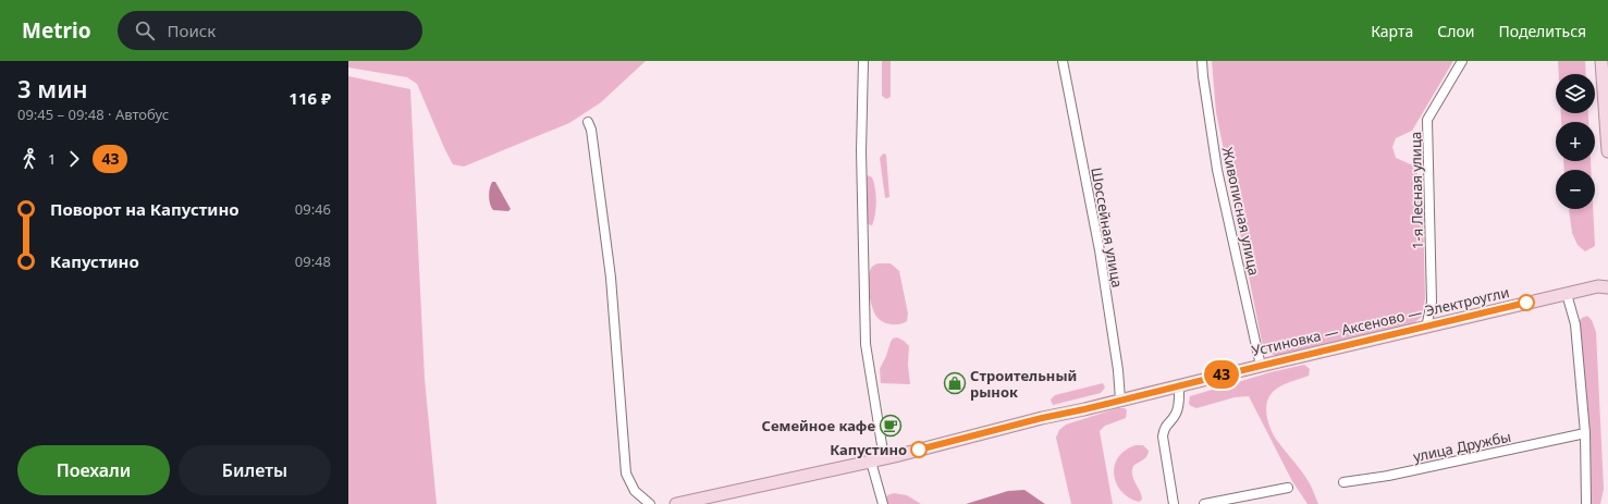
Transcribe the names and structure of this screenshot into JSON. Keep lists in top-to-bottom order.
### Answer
{
  "streets": {
    "main road": ["Устиновка — Аксеново — Электроугли"],
    "street": [
      "1-я Лесная улица",
      "Живописная улица",
      "Шоссейная улица",
      "улица Дружбы"
    ]
  },
  "crossings": [
    ["1-я Лесная улица", "Устиновка — Аксеново — Электроугли"],
    ["Живописная улица", "Устиновка — Аксеново — Электроугли"],
    ["Шоссейная улица", "Устиновка — Аксеново — Электроугли"]
  ],
  "places": {
    "shop": ["Строительный рынок"],
    "cafe": ["Семейное кафе"],
    "other": ["Капустино"]
  },
  "lines": ["bus line 43"],
  "page": {
    "header": "Metrio",
    "search": "Поиск",
    "nav": ["Карта", "Слои", "Поделиться"],
    "heading": ["3 мин", "09:45 – 09:48 · Автобус", "116 ₽"],
    "on_map": "43",
    "map_buttons": ["+", "−"],
    "legs": ["1", "43"],
    "list": [
      {
        "name": "Поворот на Капустино",
        "value": "09:46"
      },
      {
        "name": "Капустино",
        "value": "09:48"
      }
    ],
    "buttons": ["Поехали", "Билеты"]
  }
}
